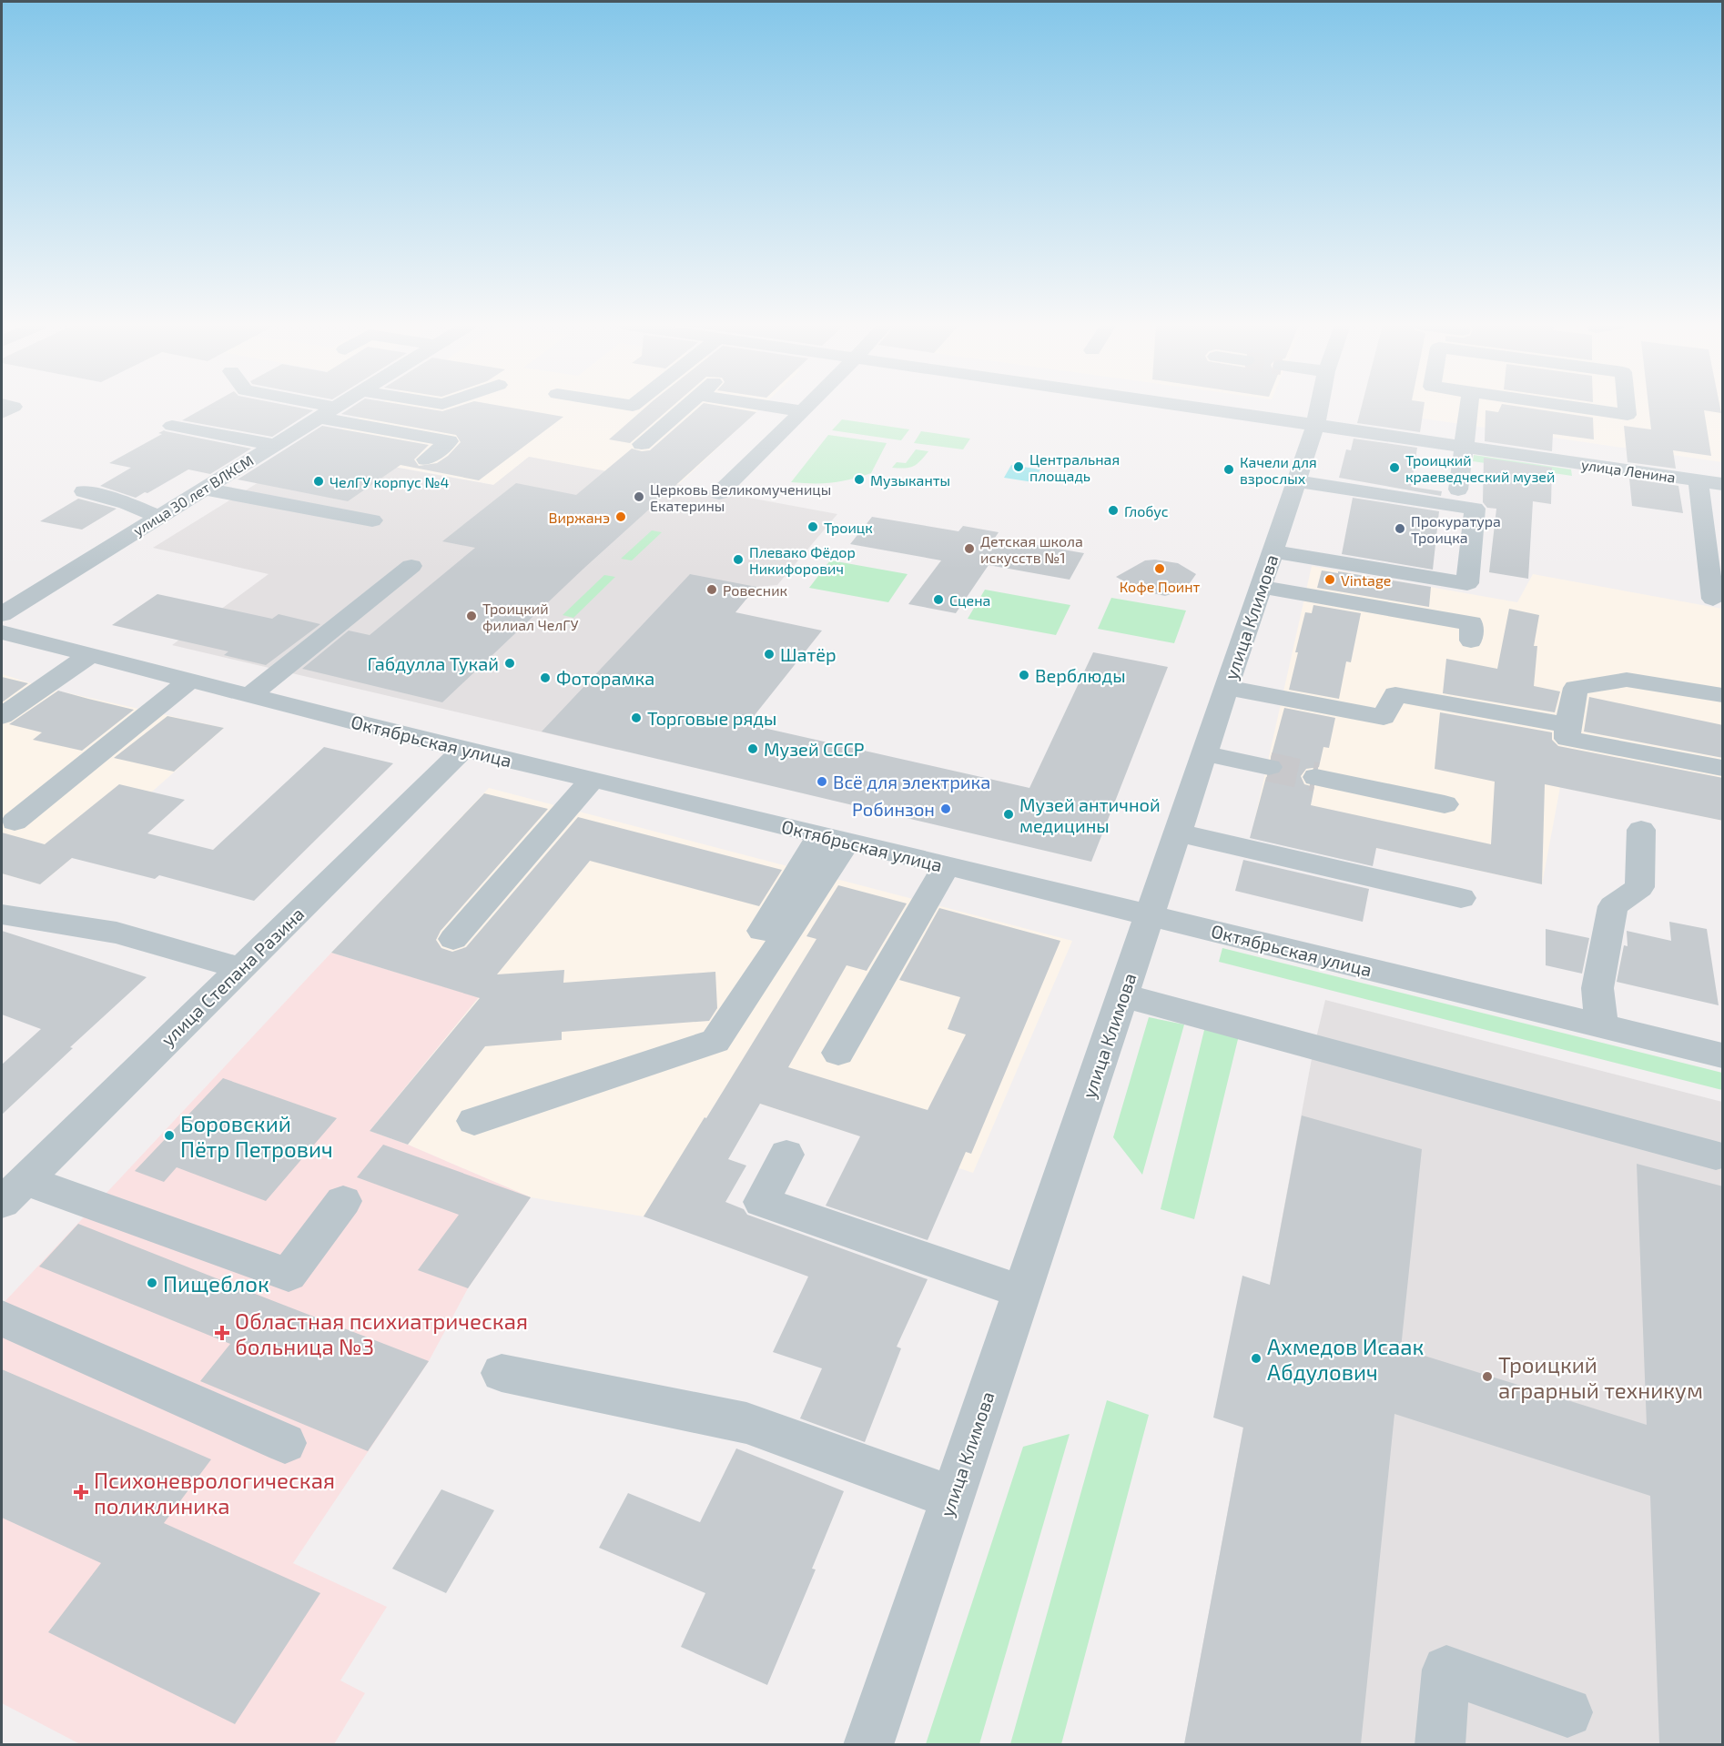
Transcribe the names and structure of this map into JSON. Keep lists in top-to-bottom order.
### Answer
{
  "streets": {
    "street": [
      "улица Ленина",
      "улица 30 лет ВЛКСМ",
      "улица Климова",
      "Октябрьская улица",
      "улица Степана Разина"
    ]
  },
  "crossings": [
    ["улица Ленина", "улица Климова"],
    ["улица Климова", "Октябрьская улица"],
    ["Октябрьская улица", "улица Степана Разина"]
  ],
  "places": {
    "other": [
      "Центральная площадь",
      "Троицкий краеведческий музей",
      "Качели для взрослых",
      "Музыканты",
      "ЧелГУ корпус №4",
      "Церковь Великомученицы Екатерины",
      "Глобус",
      "Виржанэ",
      "Троицк",
      "Прокуратура Троицка",
      "Детская школа искусств №1",
      "Плевако Фёдор Никифорович",
      "Кофе Поинт",
      "Vintage",
      "Ровесник",
      "Сцена",
      "Троицкий филиал ЧелГУ",
      "Шатёр",
      "Габдулла Тукай",
      "Верблюды",
      "Фоторамка",
      "Торговые ряды",
      "Музей СССР",
      "Всё для электрика",
      "Робинзон",
      "Музей античной медицины",
      "Боровский Пётр Петрович",
      "Пищеблок",
      "Ахмедов Исаак Абдулович",
      "Троицкий аграрный техникум"
    ],
    "health": ["Областная психиатрическая больница №3", "Психоневрологическая поликлиника"]
  }
}
